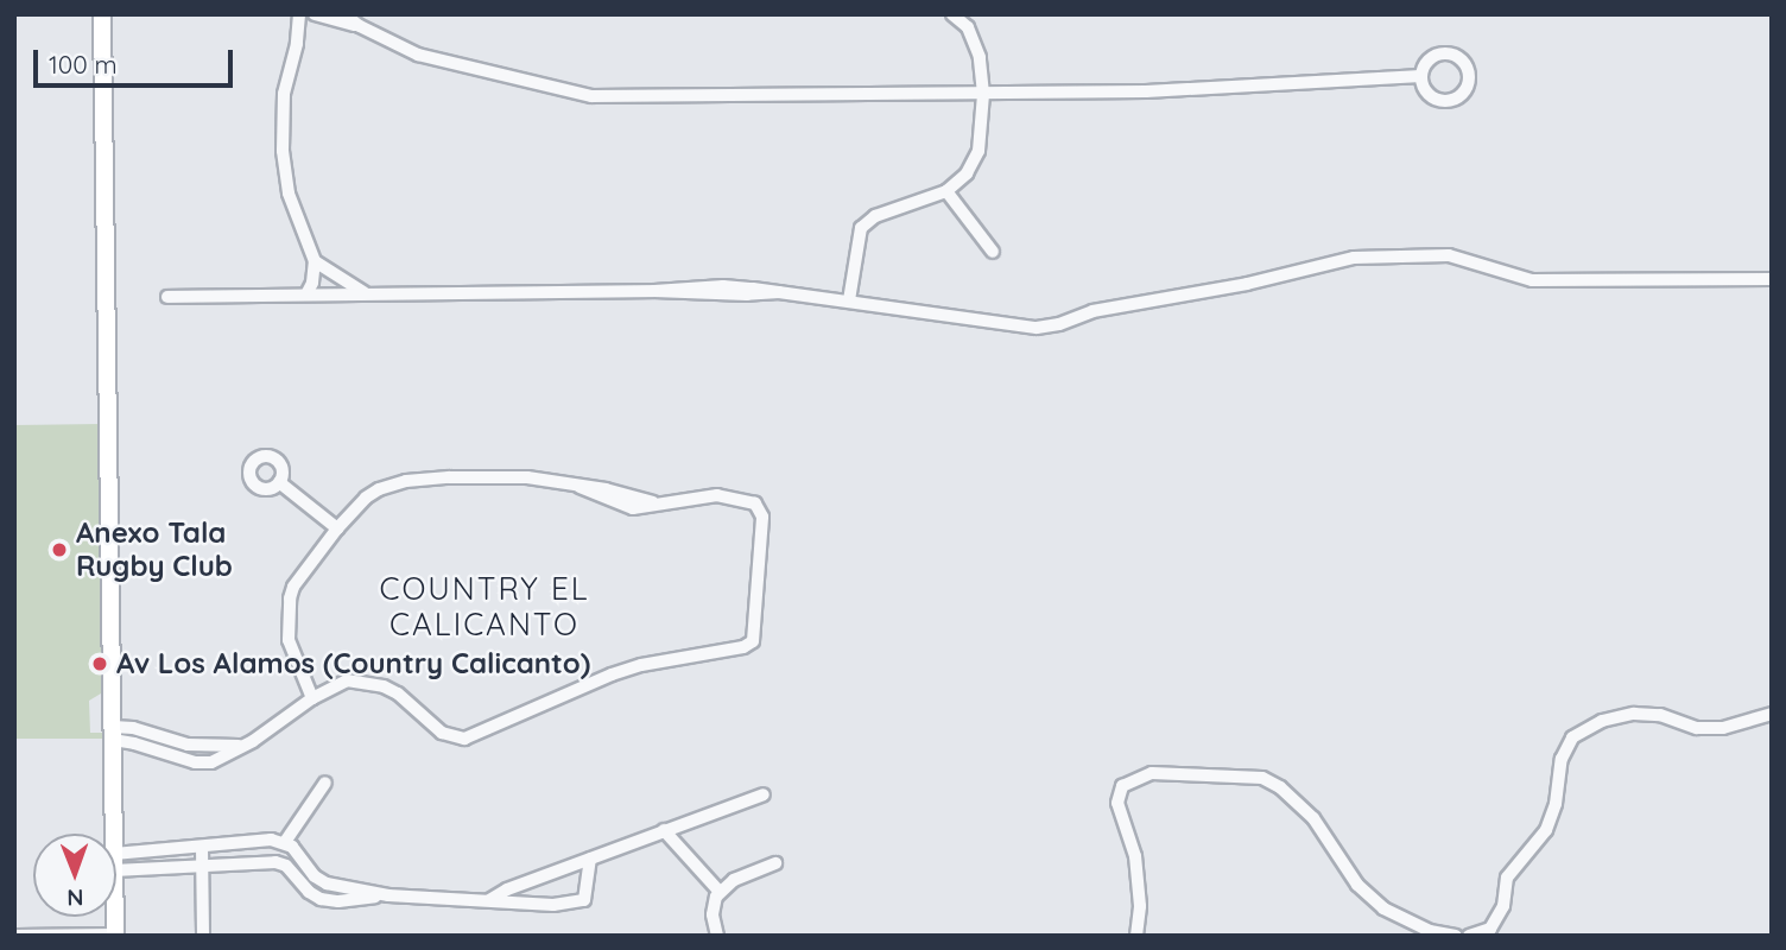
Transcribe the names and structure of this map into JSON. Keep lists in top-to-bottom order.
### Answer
{
  "districts": ["COUNTRY EL CALICANTO"],
  "places": ["Anexo Tala Rugby Club", "Av Los Alamos (Country Calicanto)"],
  "scale_bar": "100 m",
  "north": "bottom"
}
